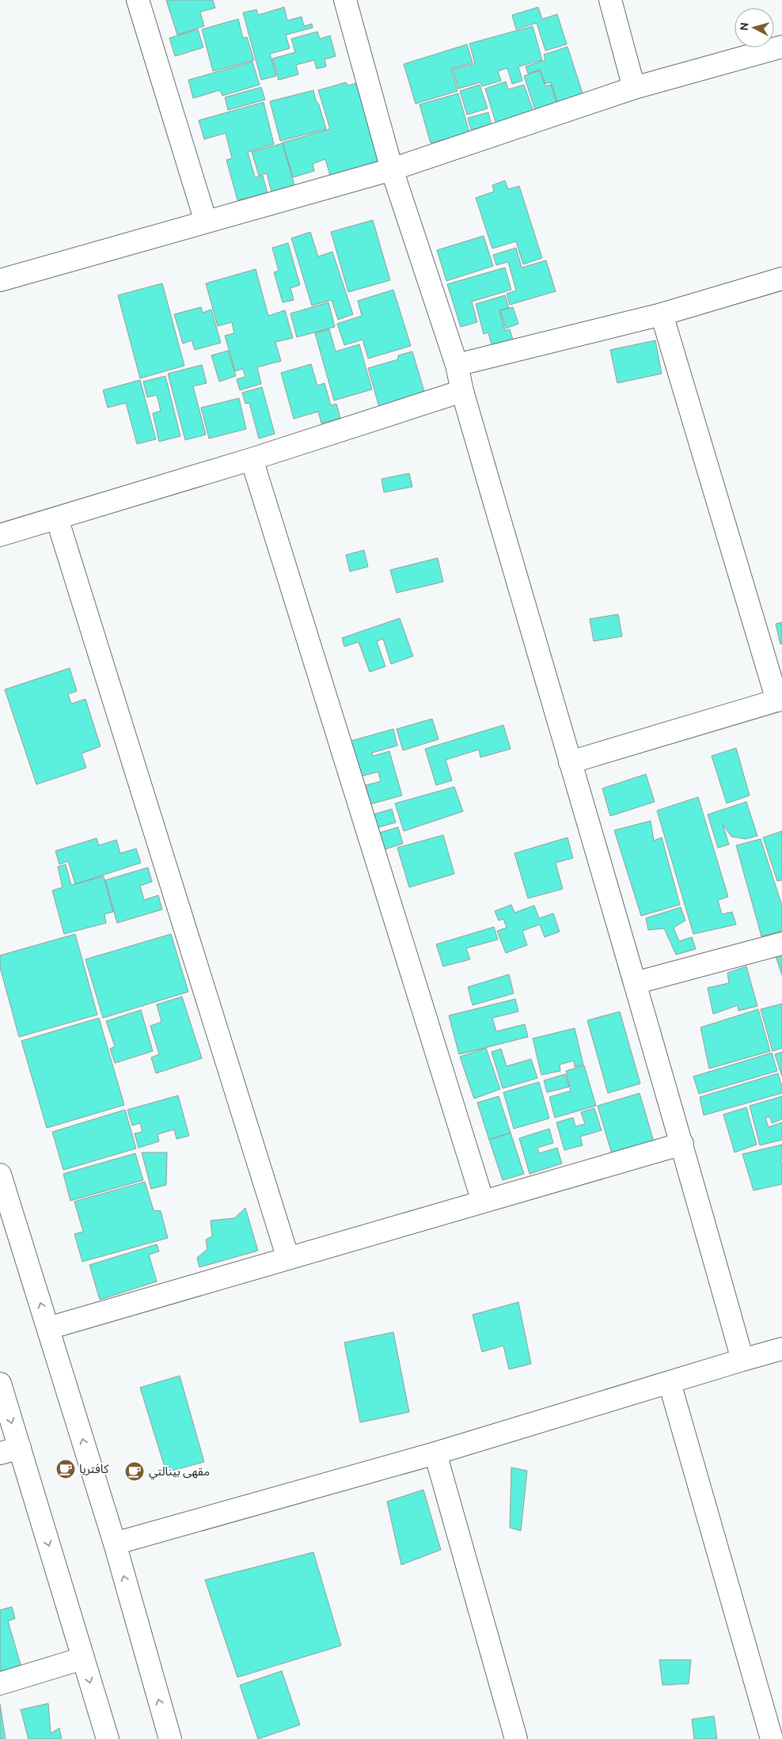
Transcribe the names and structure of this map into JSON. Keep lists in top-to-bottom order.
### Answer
{
  "places": {
    "cafe": ["كافتريا", "مقهى بينالتي"]
  },
  "north": "left"
}
